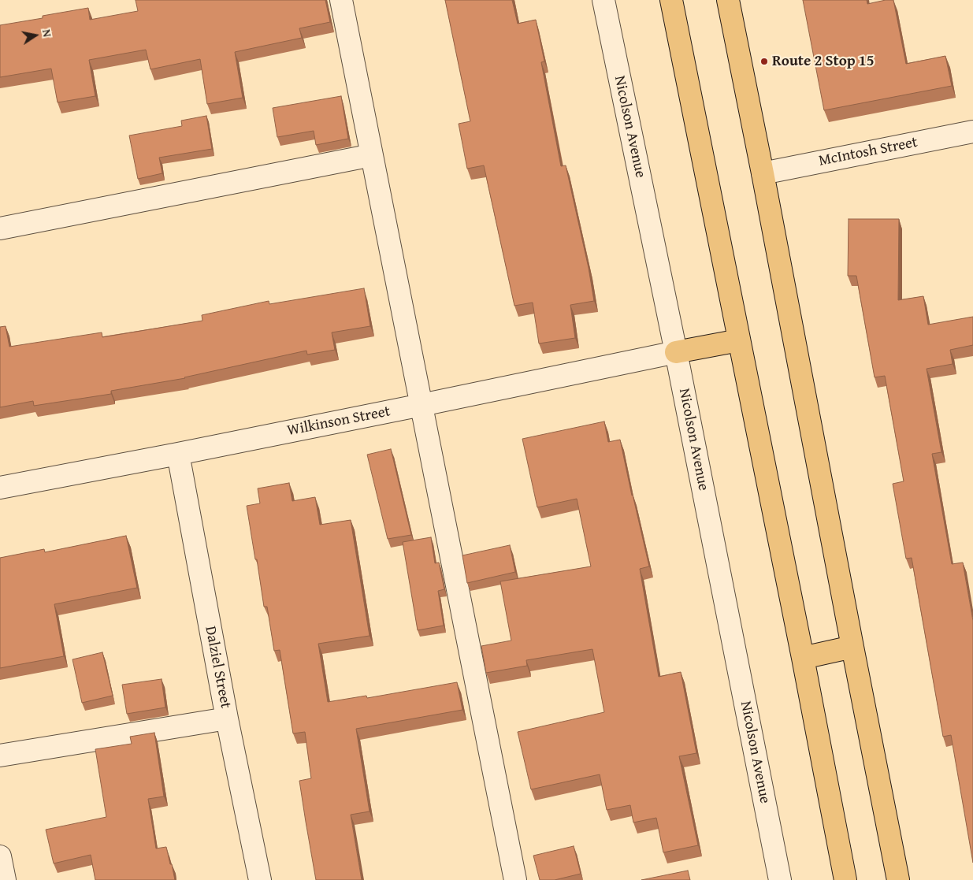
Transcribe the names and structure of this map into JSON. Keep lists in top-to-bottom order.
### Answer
{
  "streets": {
    "street": [
      "Nicolson Avenue",
      "McIntosh Street",
      "Wilkinson Street",
      "Dalziel Street"
    ]
  },
  "crossings": [
    ["Nicolson Avenue", "Wilkinson Street"],
    ["Wilkinson Street", "Dalziel Street"]
  ],
  "places": ["Route 2 Stop 15"],
  "north": "right"
}
